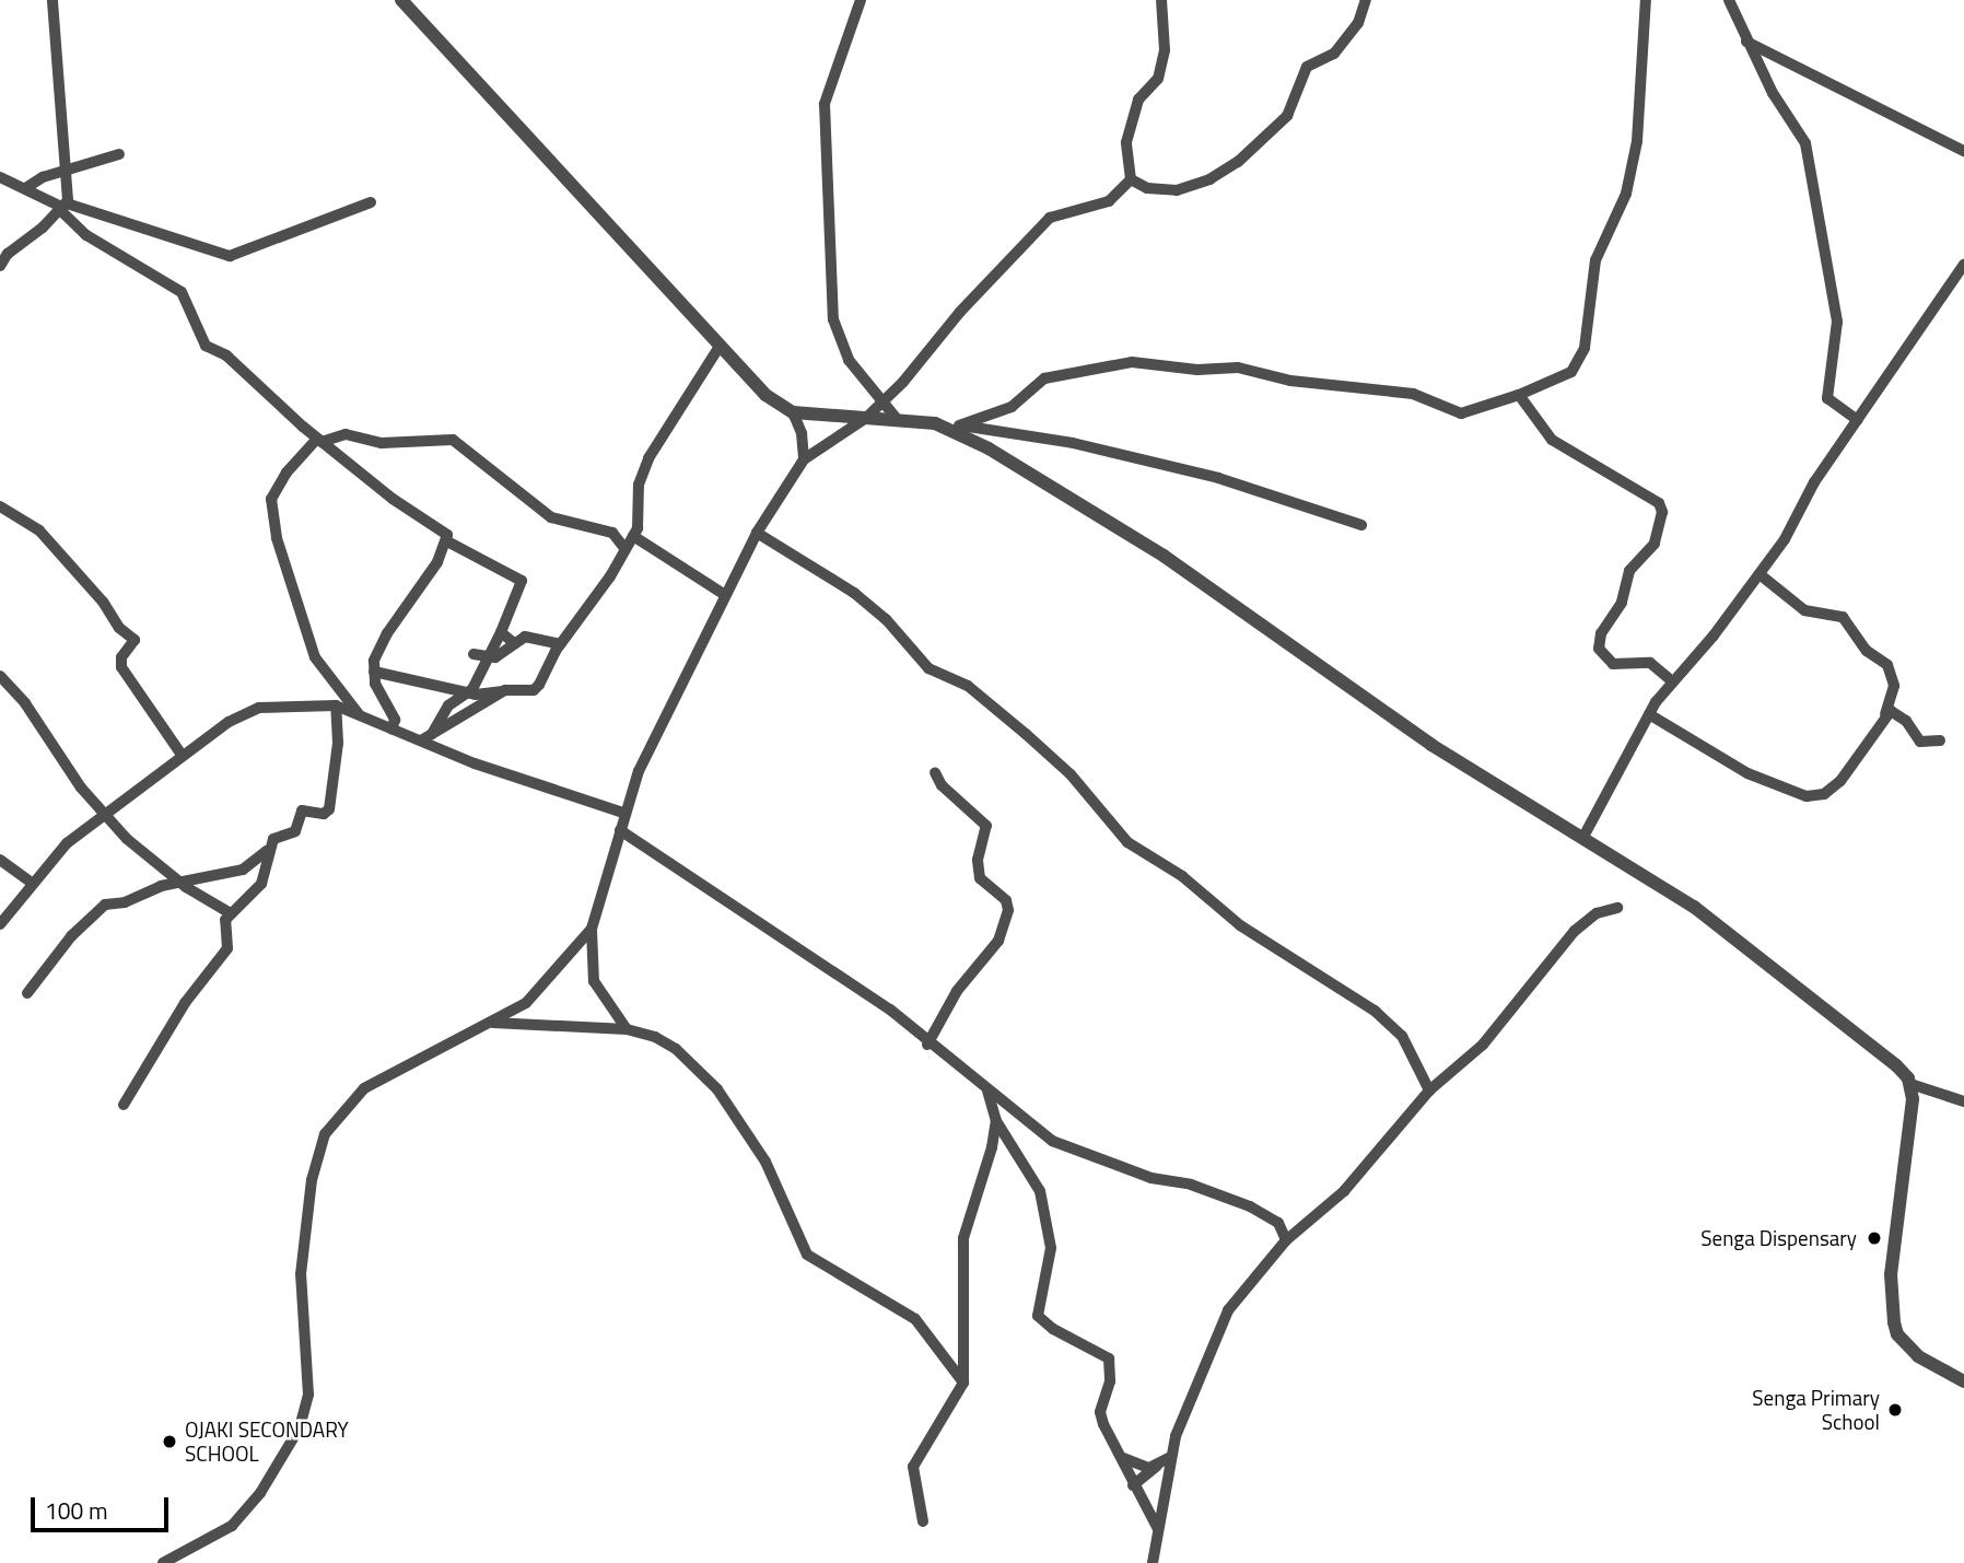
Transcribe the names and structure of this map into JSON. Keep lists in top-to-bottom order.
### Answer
{
  "places": ["Senga Dispensary", "Senga Primary School", "OJAKI SECONDARY SCHOOL"],
  "scale_bar": "100 m"
}
